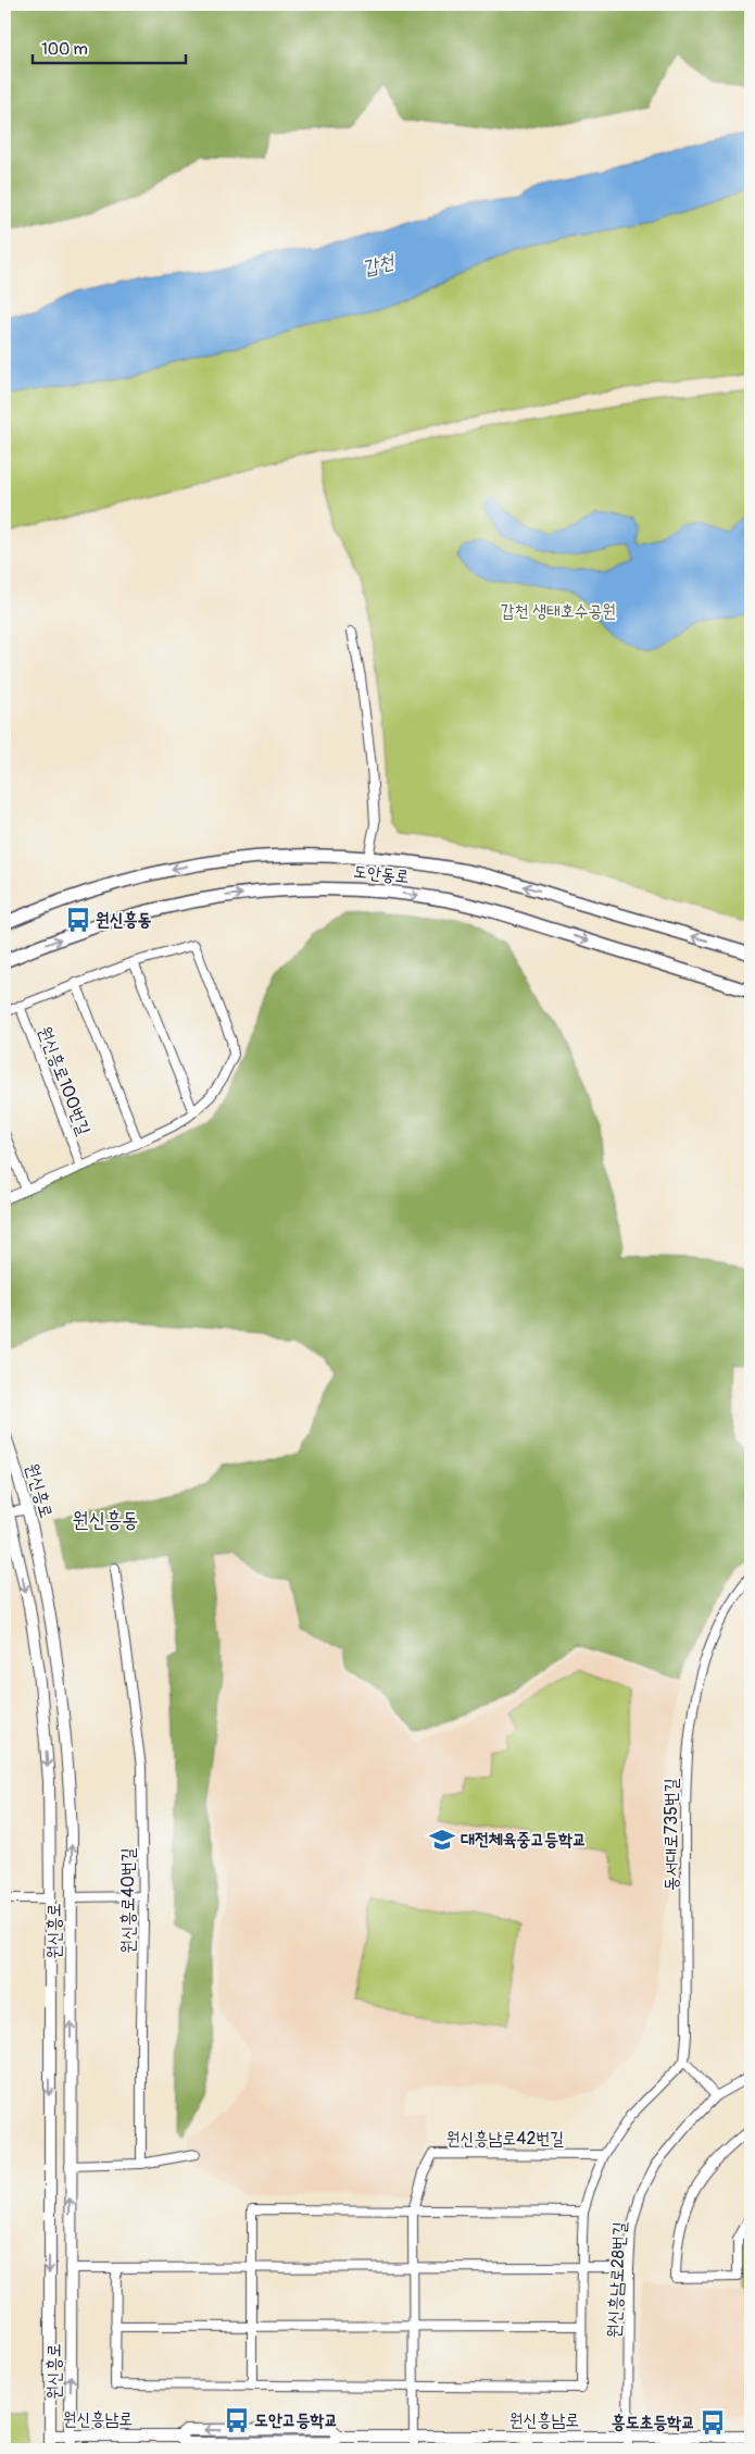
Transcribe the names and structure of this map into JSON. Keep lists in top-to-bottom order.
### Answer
{
  "streets": {
    "main road": ["도안동로"],
    "street": [
      "원신흥로100번길",
      "원신흥로",
      "동서대로735번길",
      "원신흥로40번길",
      "원신흥남로42번길",
      "원신흥남로28번길",
      "원신흥남로"
    ]
  },
  "crossings": [
    ["원신흥로", "원신흥남로"],
    ["원신흥남로42번길", "원신흥남로"],
    ["원신흥남로28번길", "원신흥남로"]
  ],
  "districts": ["원신흥동"],
  "water": ["갑천"],
  "parks": ["갑천 생태호수공원"],
  "places": {
    "bus stop": ["원신흥동", "도안고등학교", "흥도초등학교"],
    "school or university": ["대전체육중고등학교"]
  },
  "scale_bar": "100 m"
}
